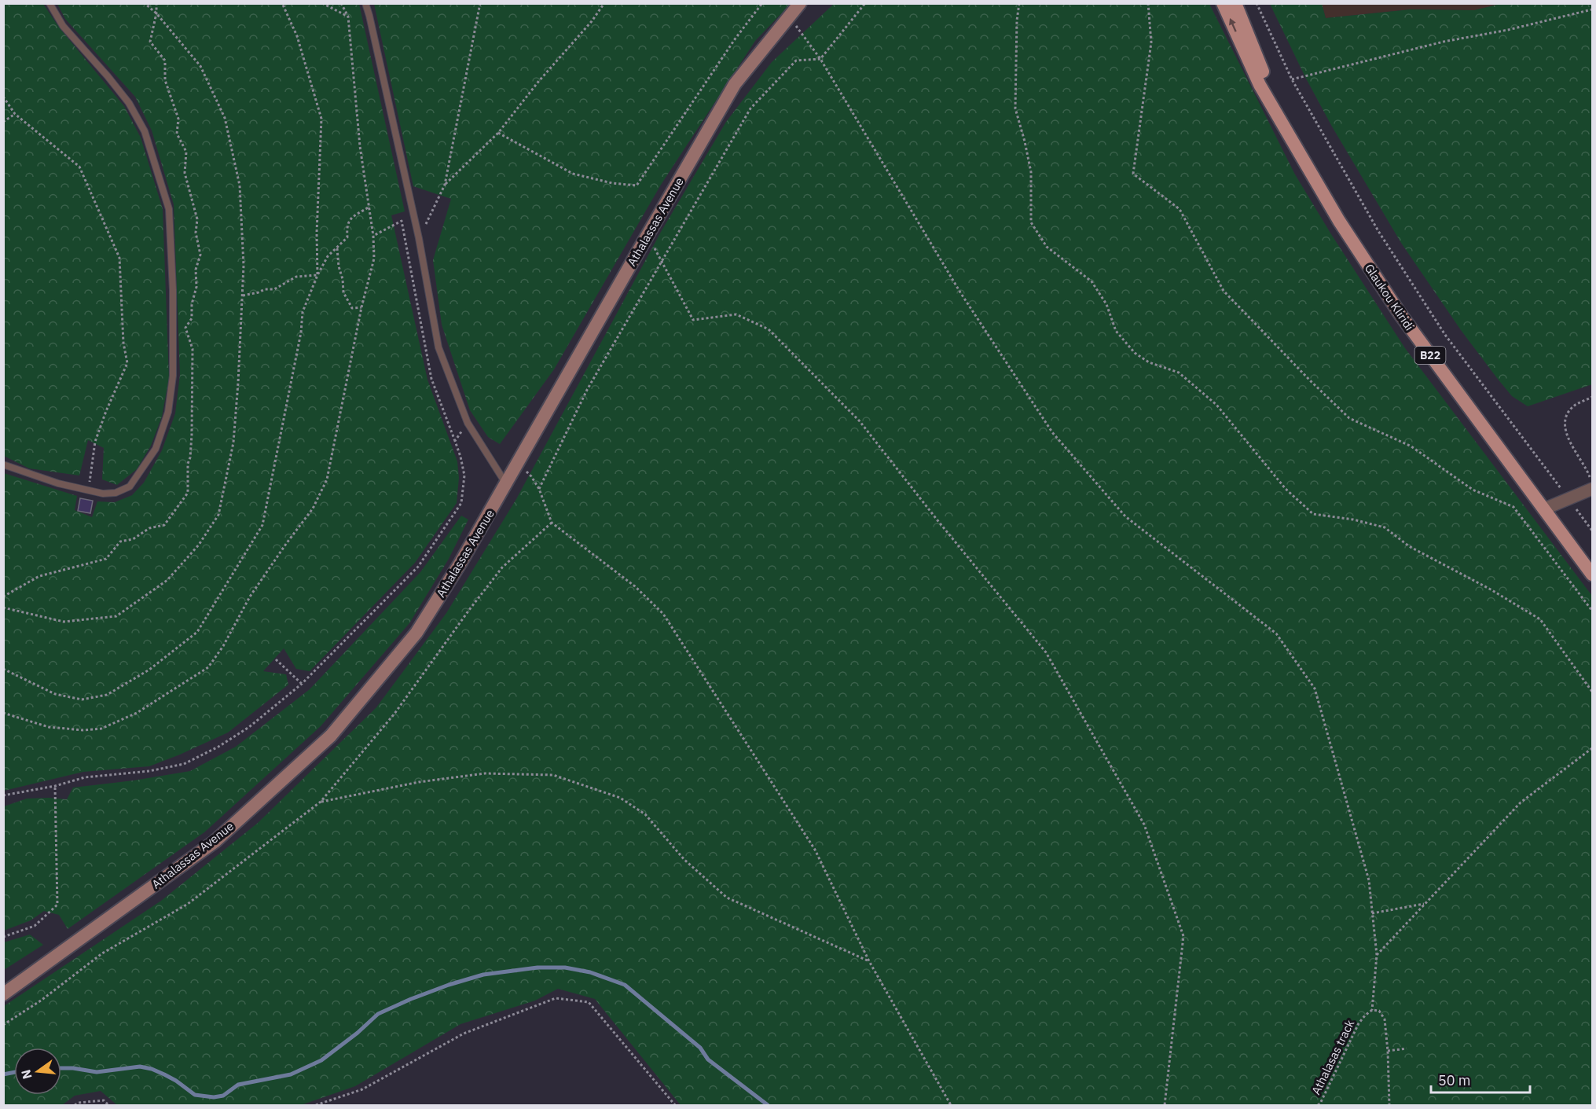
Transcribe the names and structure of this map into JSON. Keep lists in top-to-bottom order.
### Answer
{
  "streets": {
    "main road": ["Athalassas Avenue", "Glaukou Kliridi", "B22"],
    "path": ["Athalasas track"]
  },
  "scale_bar": "50 m",
  "north": "left"
}
